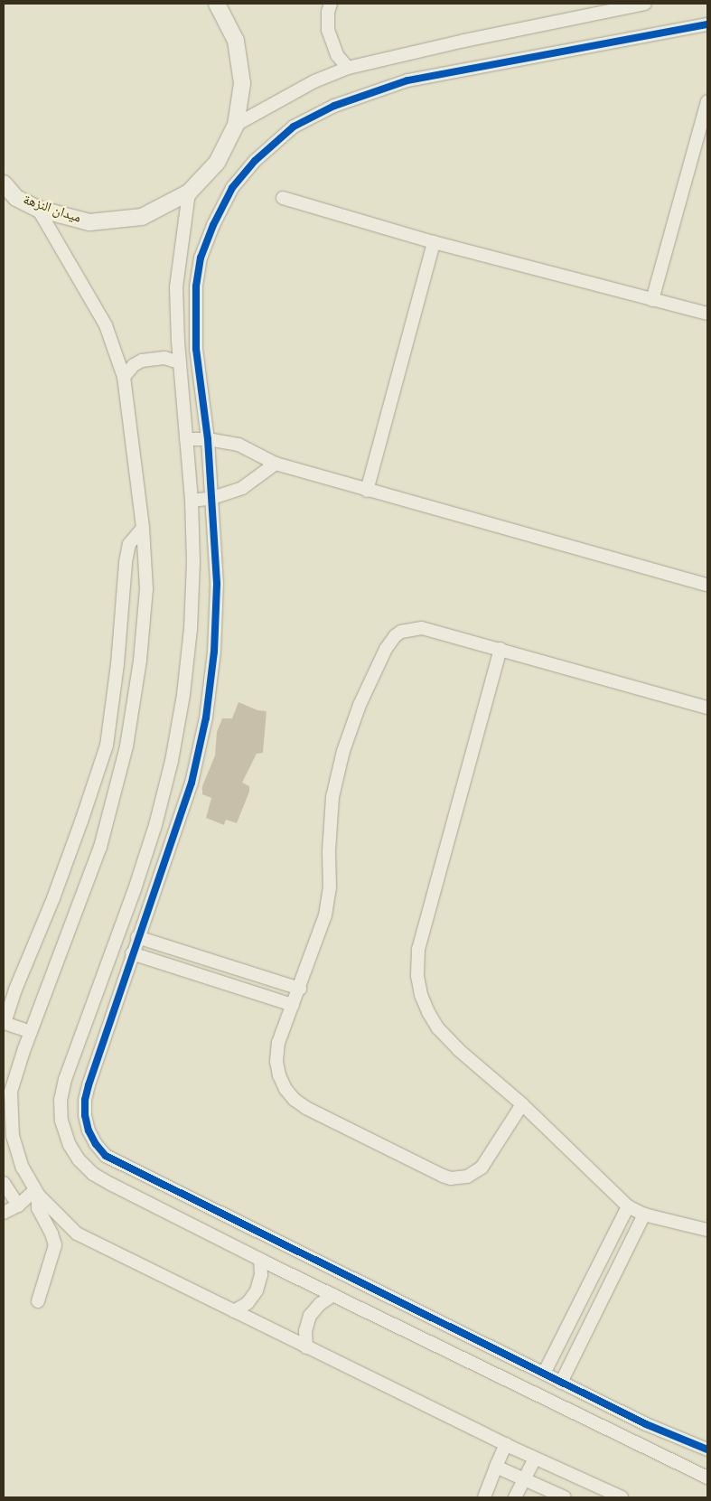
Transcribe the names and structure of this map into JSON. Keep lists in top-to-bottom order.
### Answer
{
  "streets": {
    "street": ["ميدان النزهة"]
  }
}
